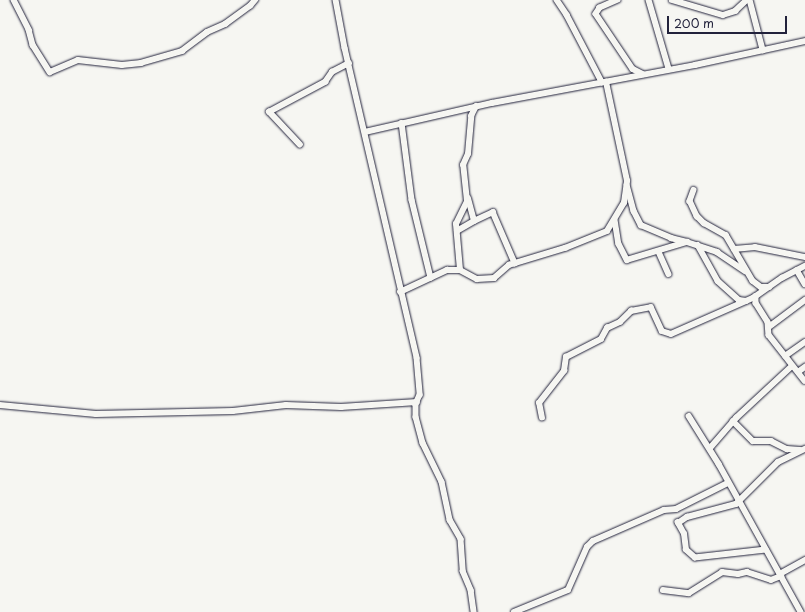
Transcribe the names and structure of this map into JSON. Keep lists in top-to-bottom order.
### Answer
{
  "scale_bar": "200 m"
}
